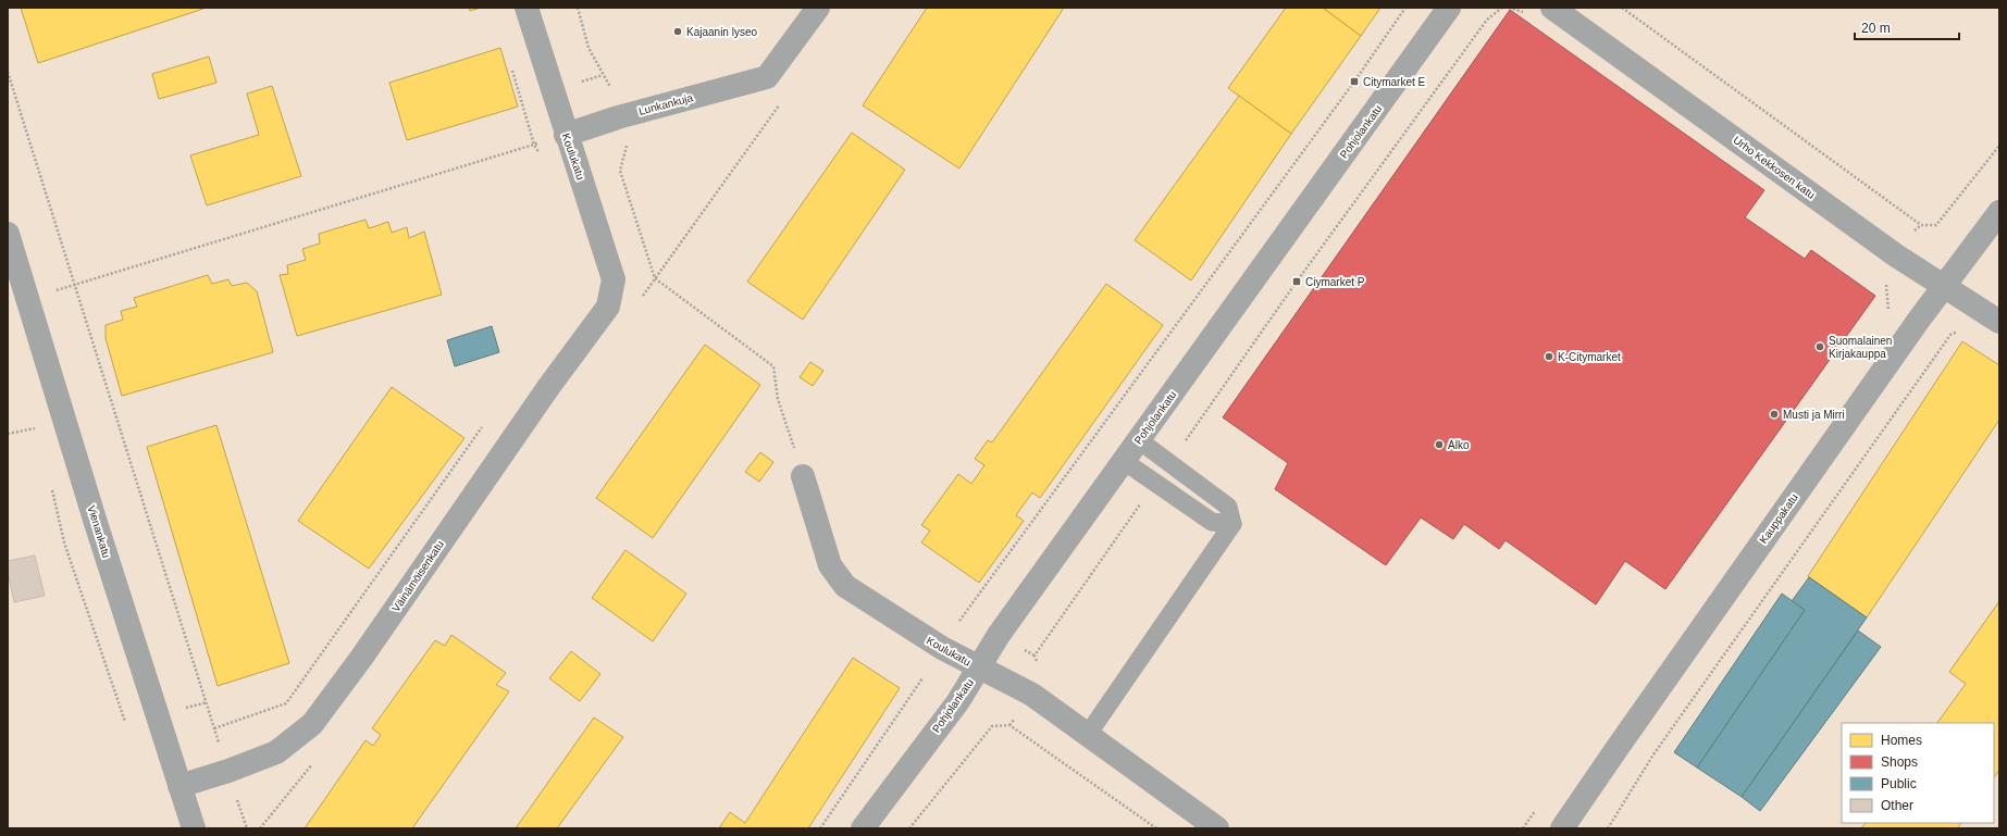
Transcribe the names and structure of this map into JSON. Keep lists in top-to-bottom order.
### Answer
{
  "streets": {
    "street": [
      "Lunkankuja",
      "Pohjolankatu",
      "Koulukatu",
      "Urho Kekkosen katu",
      "Kauppakatu",
      "Vienankatu",
      "Väinämöisenkatu"
    ]
  },
  "crossings": [
    ["Lunkankuja", "Koulukatu"],
    ["Pohjolankatu", "Koulukatu"],
    ["Koulukatu", "Väinämöisenkatu"],
    ["Urho Kekkosen katu", "Kauppakatu"],
    ["Vienankatu", "Väinämöisenkatu"]
  ],
  "places": {
    "other": [
      "Kajaanin lyseo",
      "Suomalainen Kirjakauppa",
      "K-Citymarket",
      "Musti ja Mirri",
      "Alko"
    ],
    "transit": ["Citymarket E", "Ciymarket P"]
  },
  "legend": [
    "Homes",
    "Shops",
    "Public",
    "Other"
  ],
  "scale_bar": "20 m"
}
